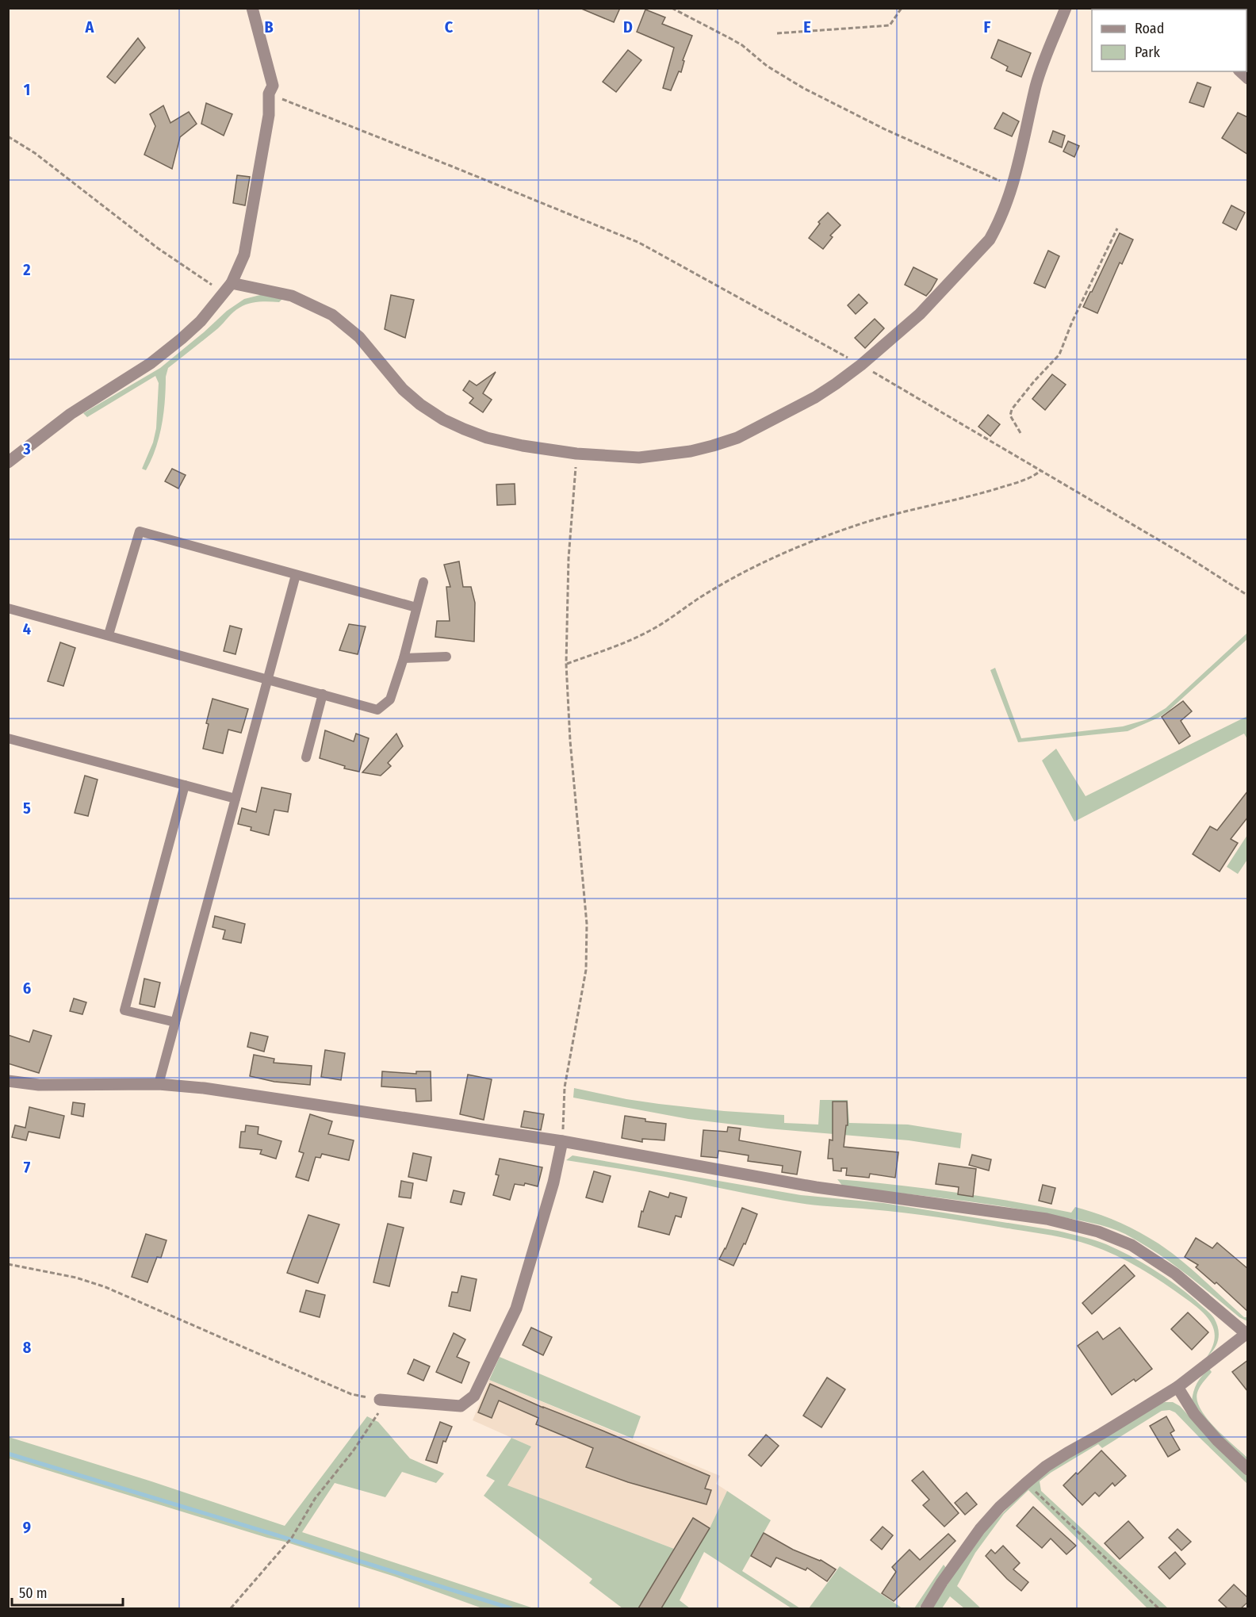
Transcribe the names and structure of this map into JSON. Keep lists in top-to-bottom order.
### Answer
{
  "legend": ["Road", "Park"],
  "scale_bar": "50 m",
  "grid": {
    "columns": [
      "A",
      "B",
      "C",
      "D",
      "E",
      "F"
    ],
    "rows": [
      "1",
      "2",
      "3",
      "4",
      "5",
      "6",
      "7",
      "8",
      "9"
    ]
  }
}
